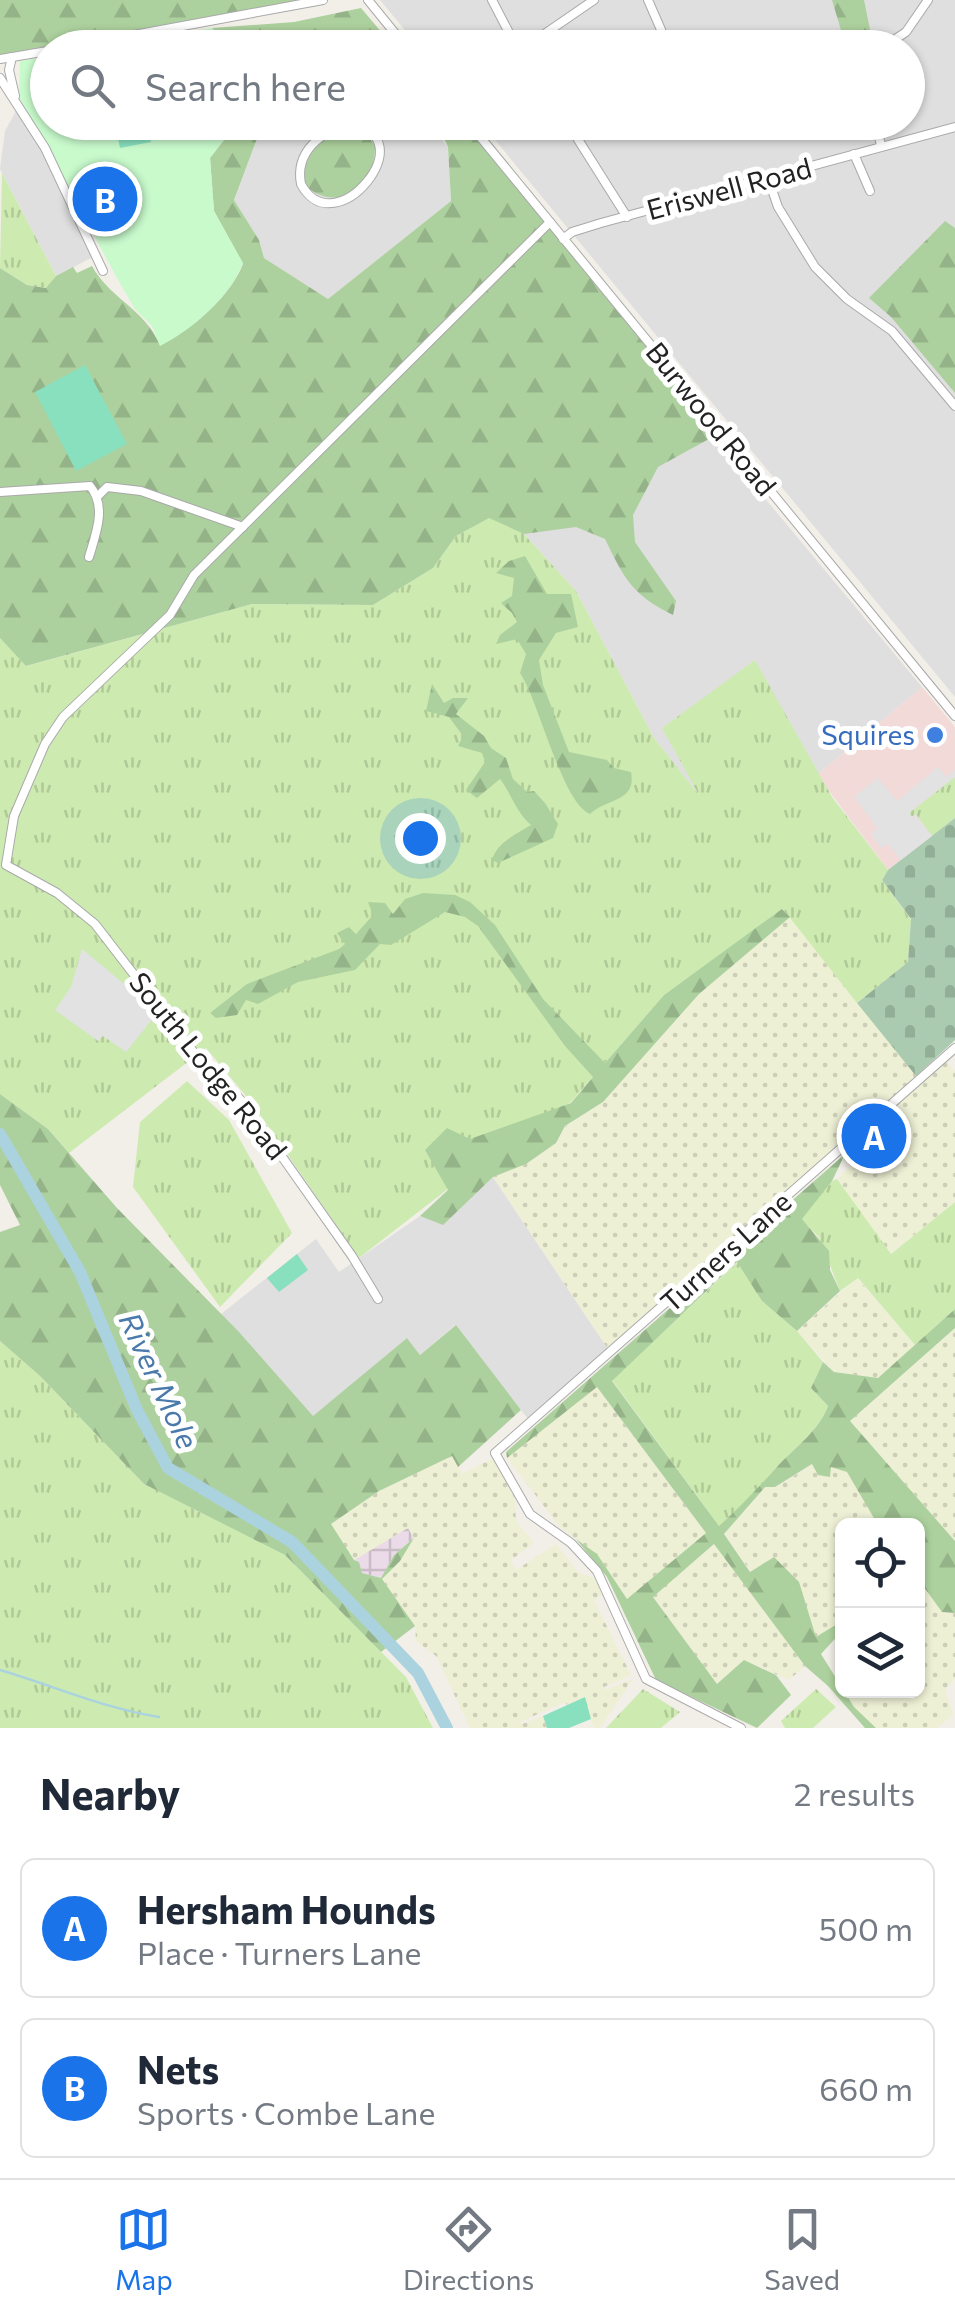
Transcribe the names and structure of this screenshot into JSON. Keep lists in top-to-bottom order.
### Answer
{
  "streets": {
    "street": [
      "Eriswell Road",
      "Burwood Road",
      "South Lodge Road",
      "Turners Lane"
    ]
  },
  "crossings": [
    ["Eriswell Road", "Burwood Road"]
  ],
  "water": ["River Mole"],
  "places": ["Squires"],
  "page": {
    "search": "Search here",
    "pins": ["B", "A"],
    "heading": ["Nearby", "2 results"],
    "list": [
      {
        "mark": "A",
        "name": "Hersham Hounds",
        "note": "Place · Turners Lane",
        "value": "500 m"
      },
      {
        "mark": "B",
        "name": "Nets",
        "note": "Sports · Combe Lane",
        "value": "660 m"
      }
    ],
    "nav": ["Map", "Directions", "Saved"]
  }
}
